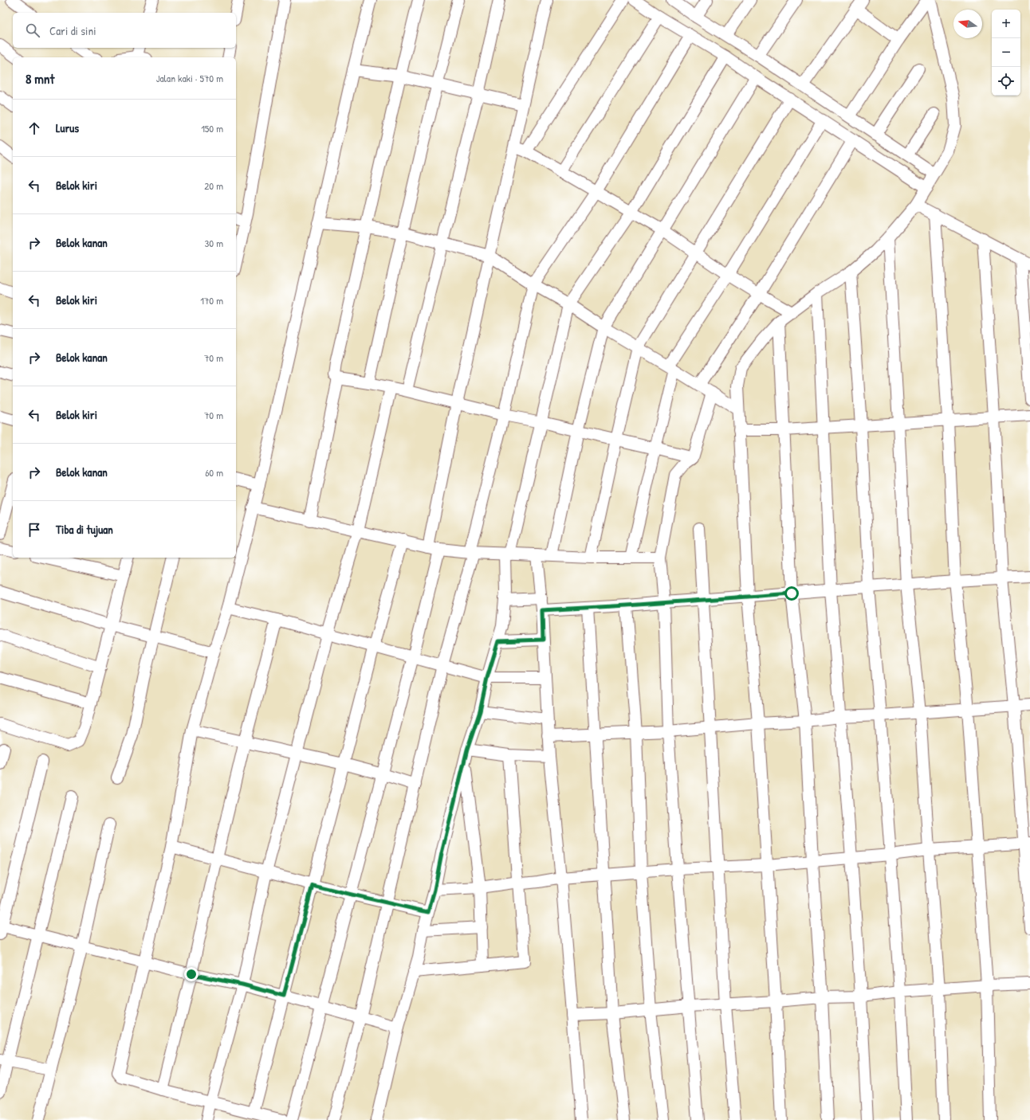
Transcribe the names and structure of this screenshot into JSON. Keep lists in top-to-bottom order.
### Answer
{
  "north": "left",
  "page": {
    "map_buttons": ["+", "−"],
    "search": "Cari di sini",
    "heading": ["8 mnt", "Jalan kaki · 570 m"],
    "list": [
      ["Lurus", "150 m"],
      ["Belok kiri", "20 m"],
      ["Belok kanan", "30 m"],
      ["Belok kiri", "170 m"],
      ["Belok kanan", "70 m"],
      ["Belok kiri", "70 m"],
      ["Belok kanan", "60 m"],
      "Tiba di tujuan"
    ]
  }
}
